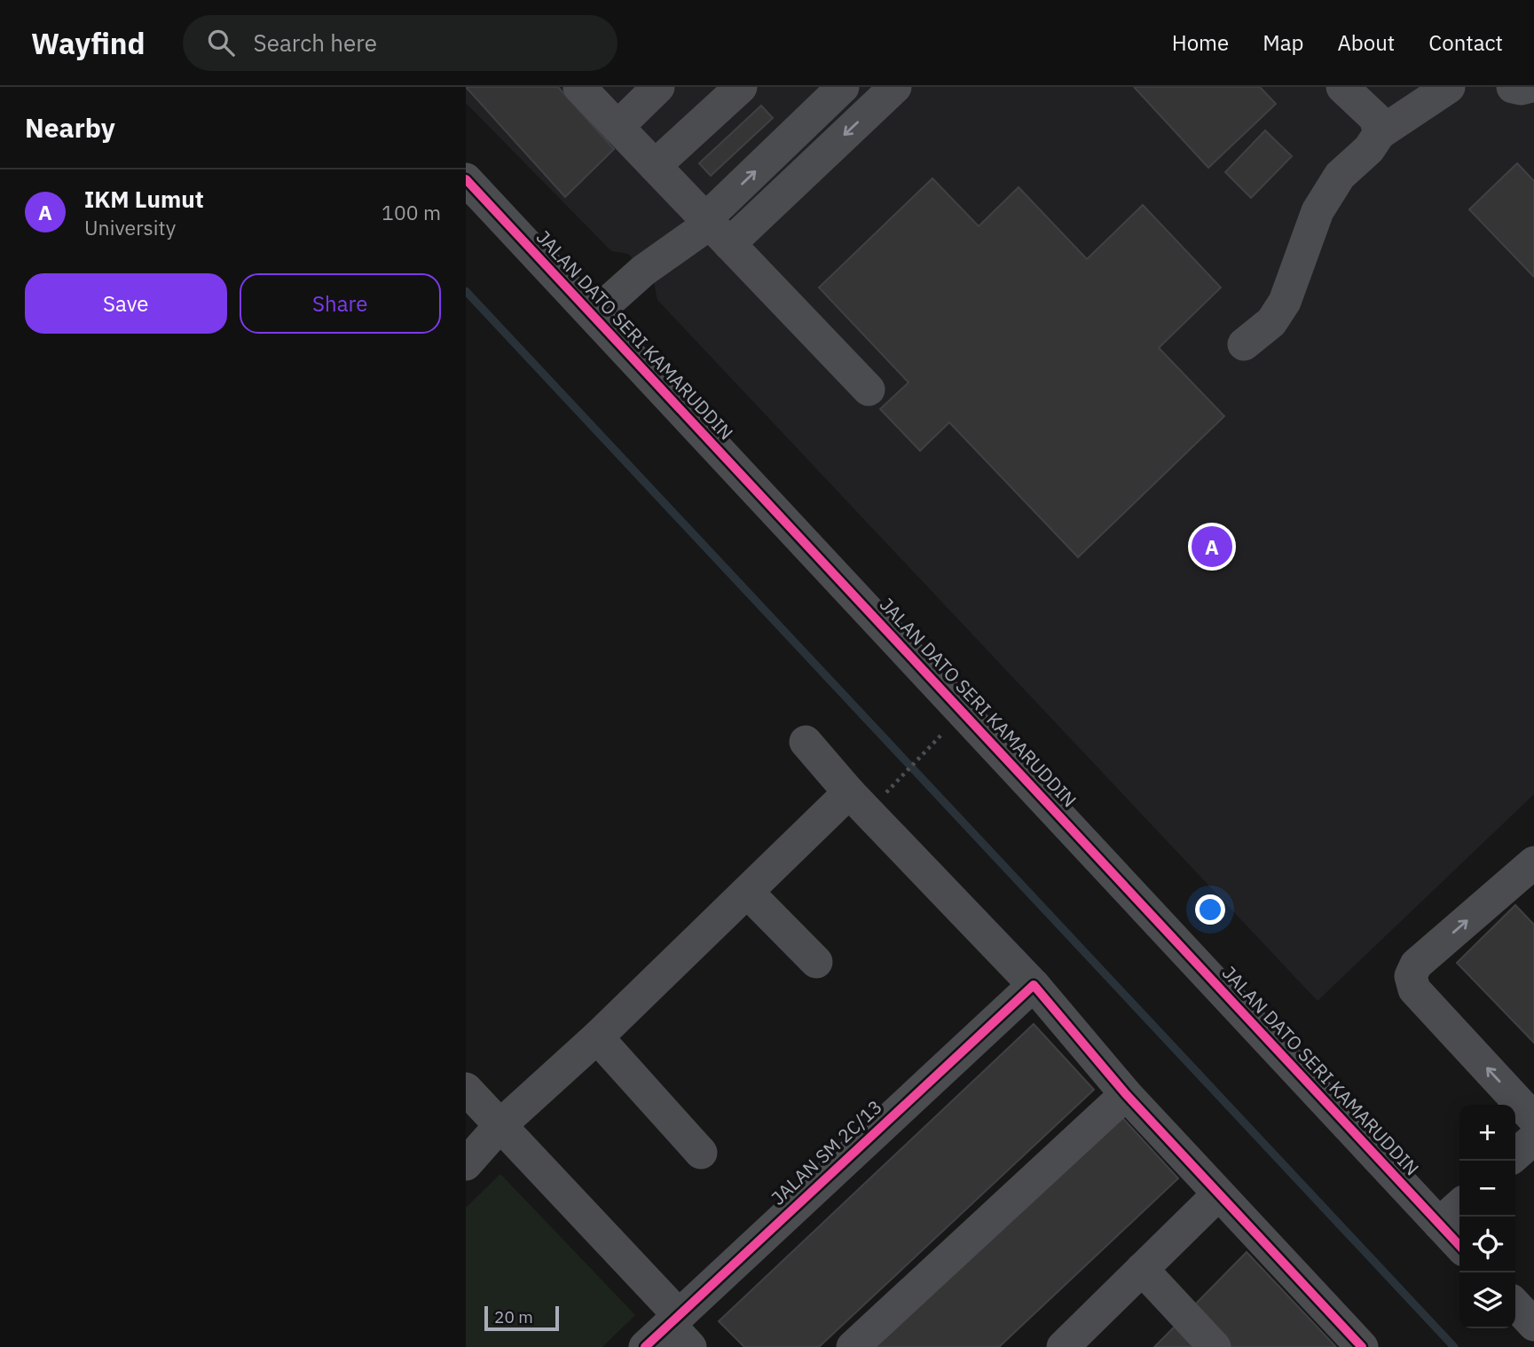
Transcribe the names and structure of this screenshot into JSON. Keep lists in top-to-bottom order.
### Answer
{
  "streets": {
    "street": ["JALAN DATO SERI KAMARUDDIN", "JALAN SM 2C/13"]
  },
  "scale_bar": "20 m",
  "page": {
    "header": "Wayfind",
    "search": "Search here",
    "nav": [
      "Home",
      "Map",
      "About",
      "Contact"
    ],
    "heading": "Nearby",
    "list": [
      {
        "mark": "A",
        "name": "IKM Lumut",
        "note": "University",
        "value": "100 m"
      }
    ],
    "buttons": ["Save", "Share"],
    "pins": "A",
    "map_buttons": ["+", "−"],
    "scale": "20 m"
  }
}
